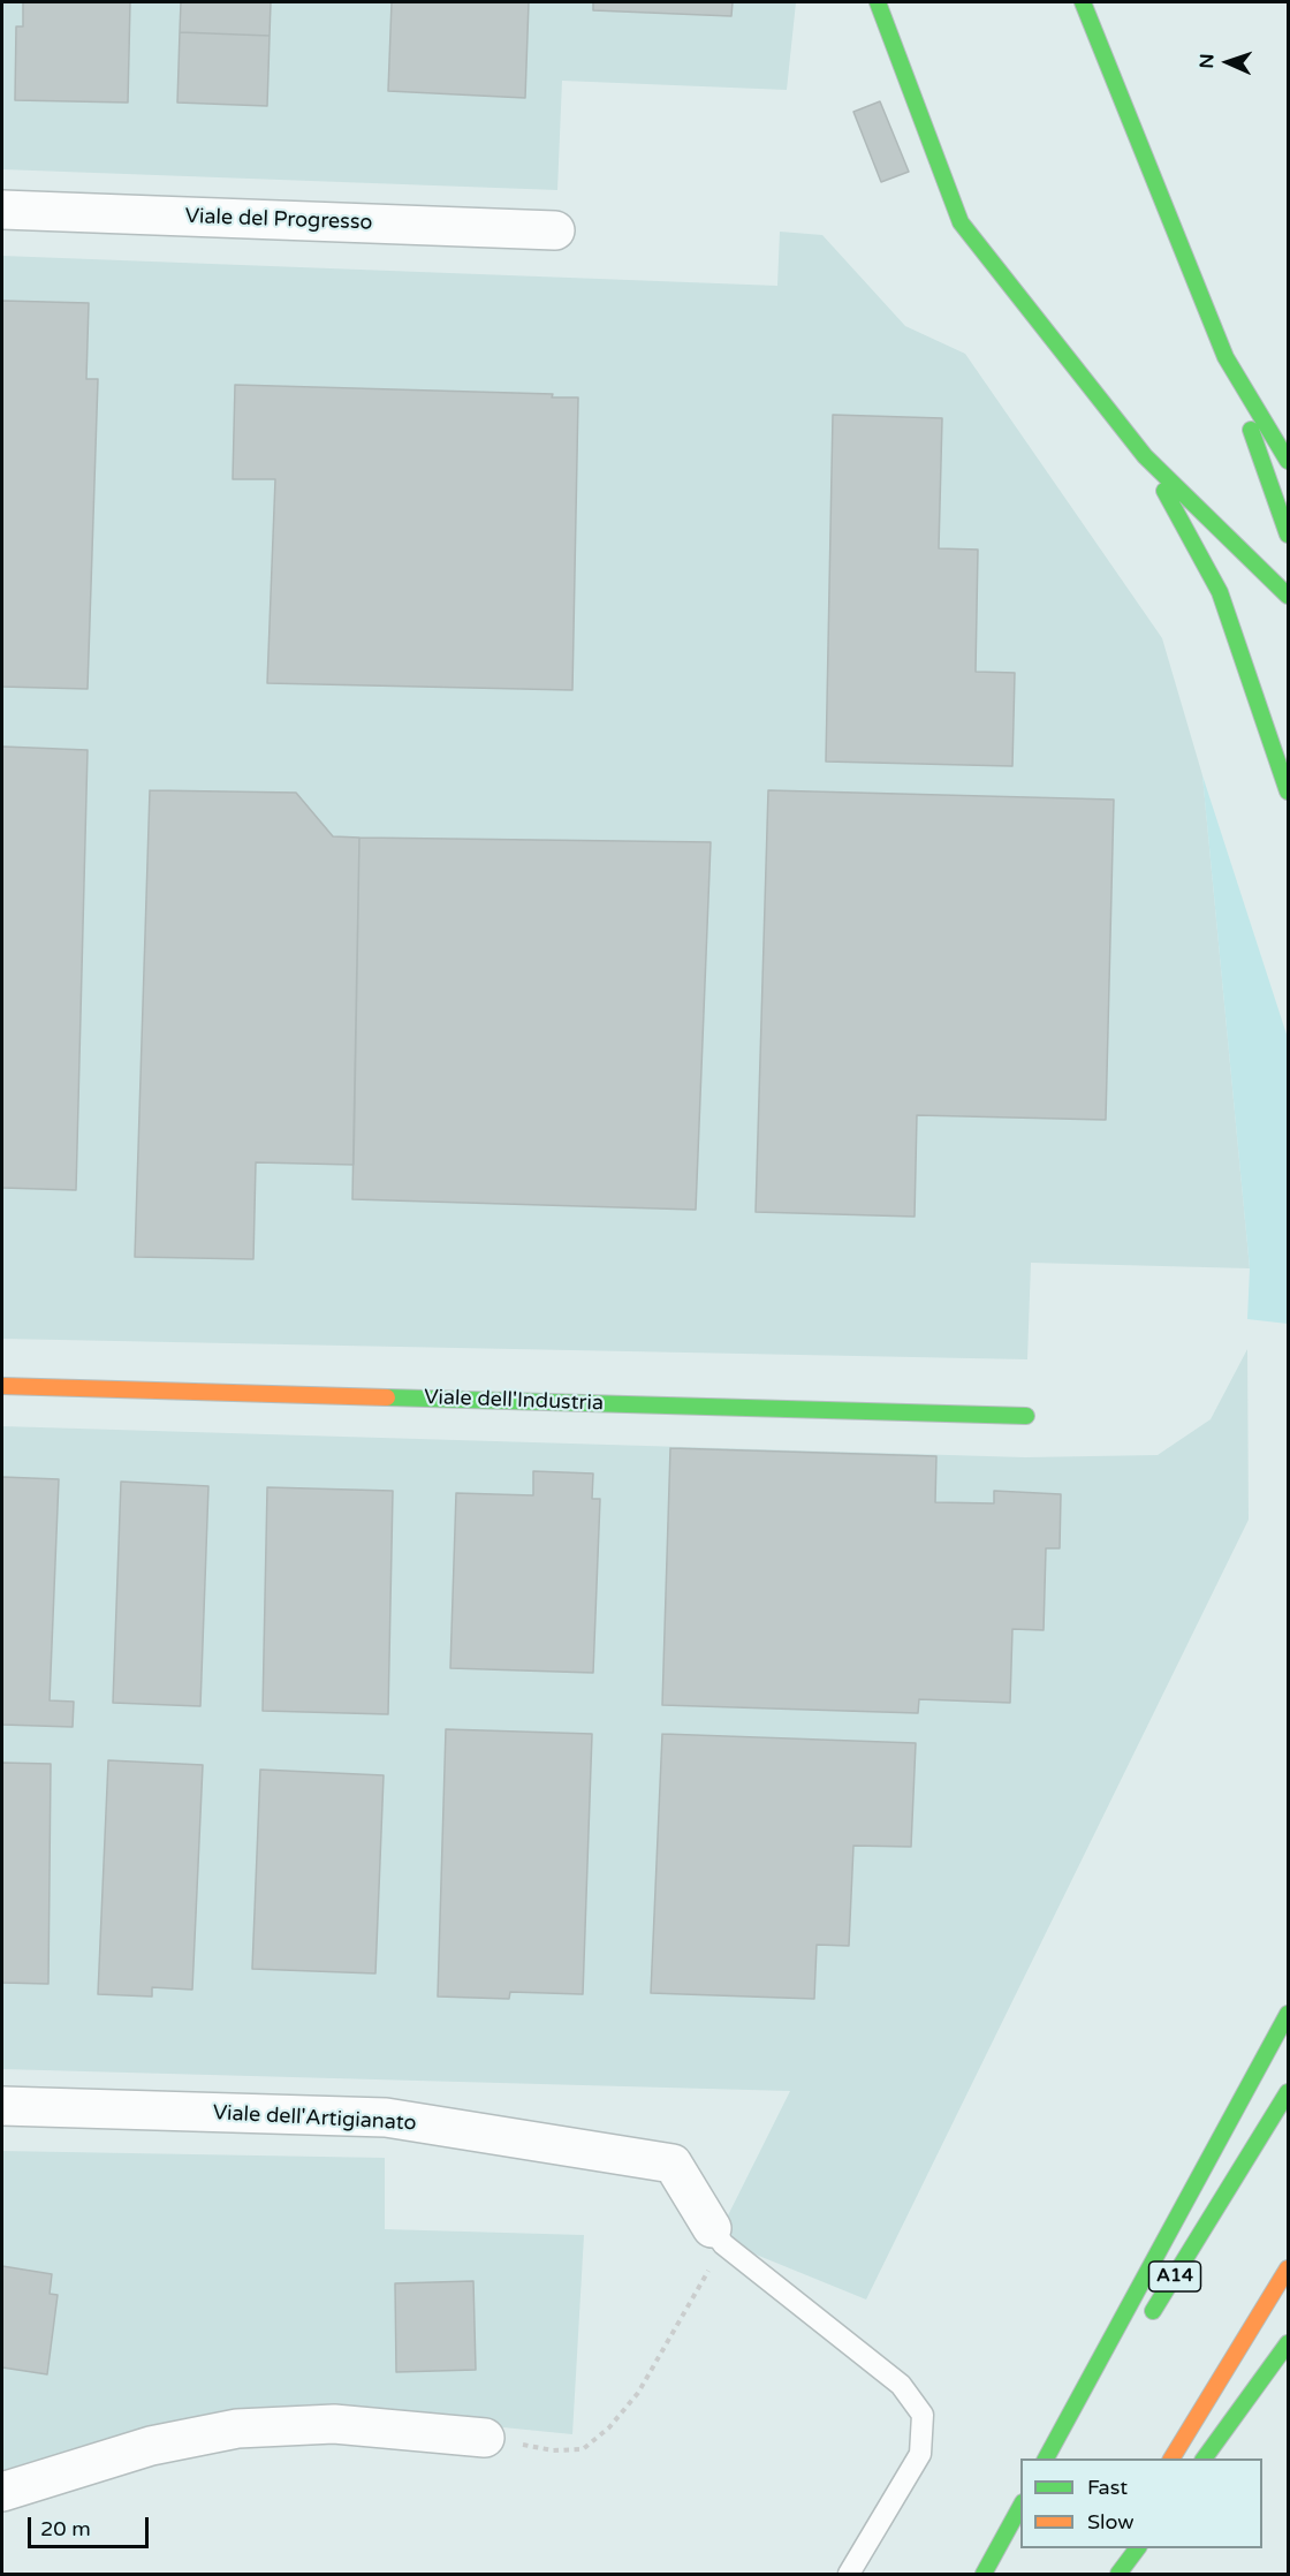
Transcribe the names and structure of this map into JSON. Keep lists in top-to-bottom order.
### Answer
{
  "streets": {
    "main road": ["Viale dell'Industria", "A14"],
    "street": ["Viale del Progresso", "Viale dell'Artigianato"]
  },
  "legend": ["Fast", "Slow"],
  "scale_bar": "20 m",
  "north": "left"
}
